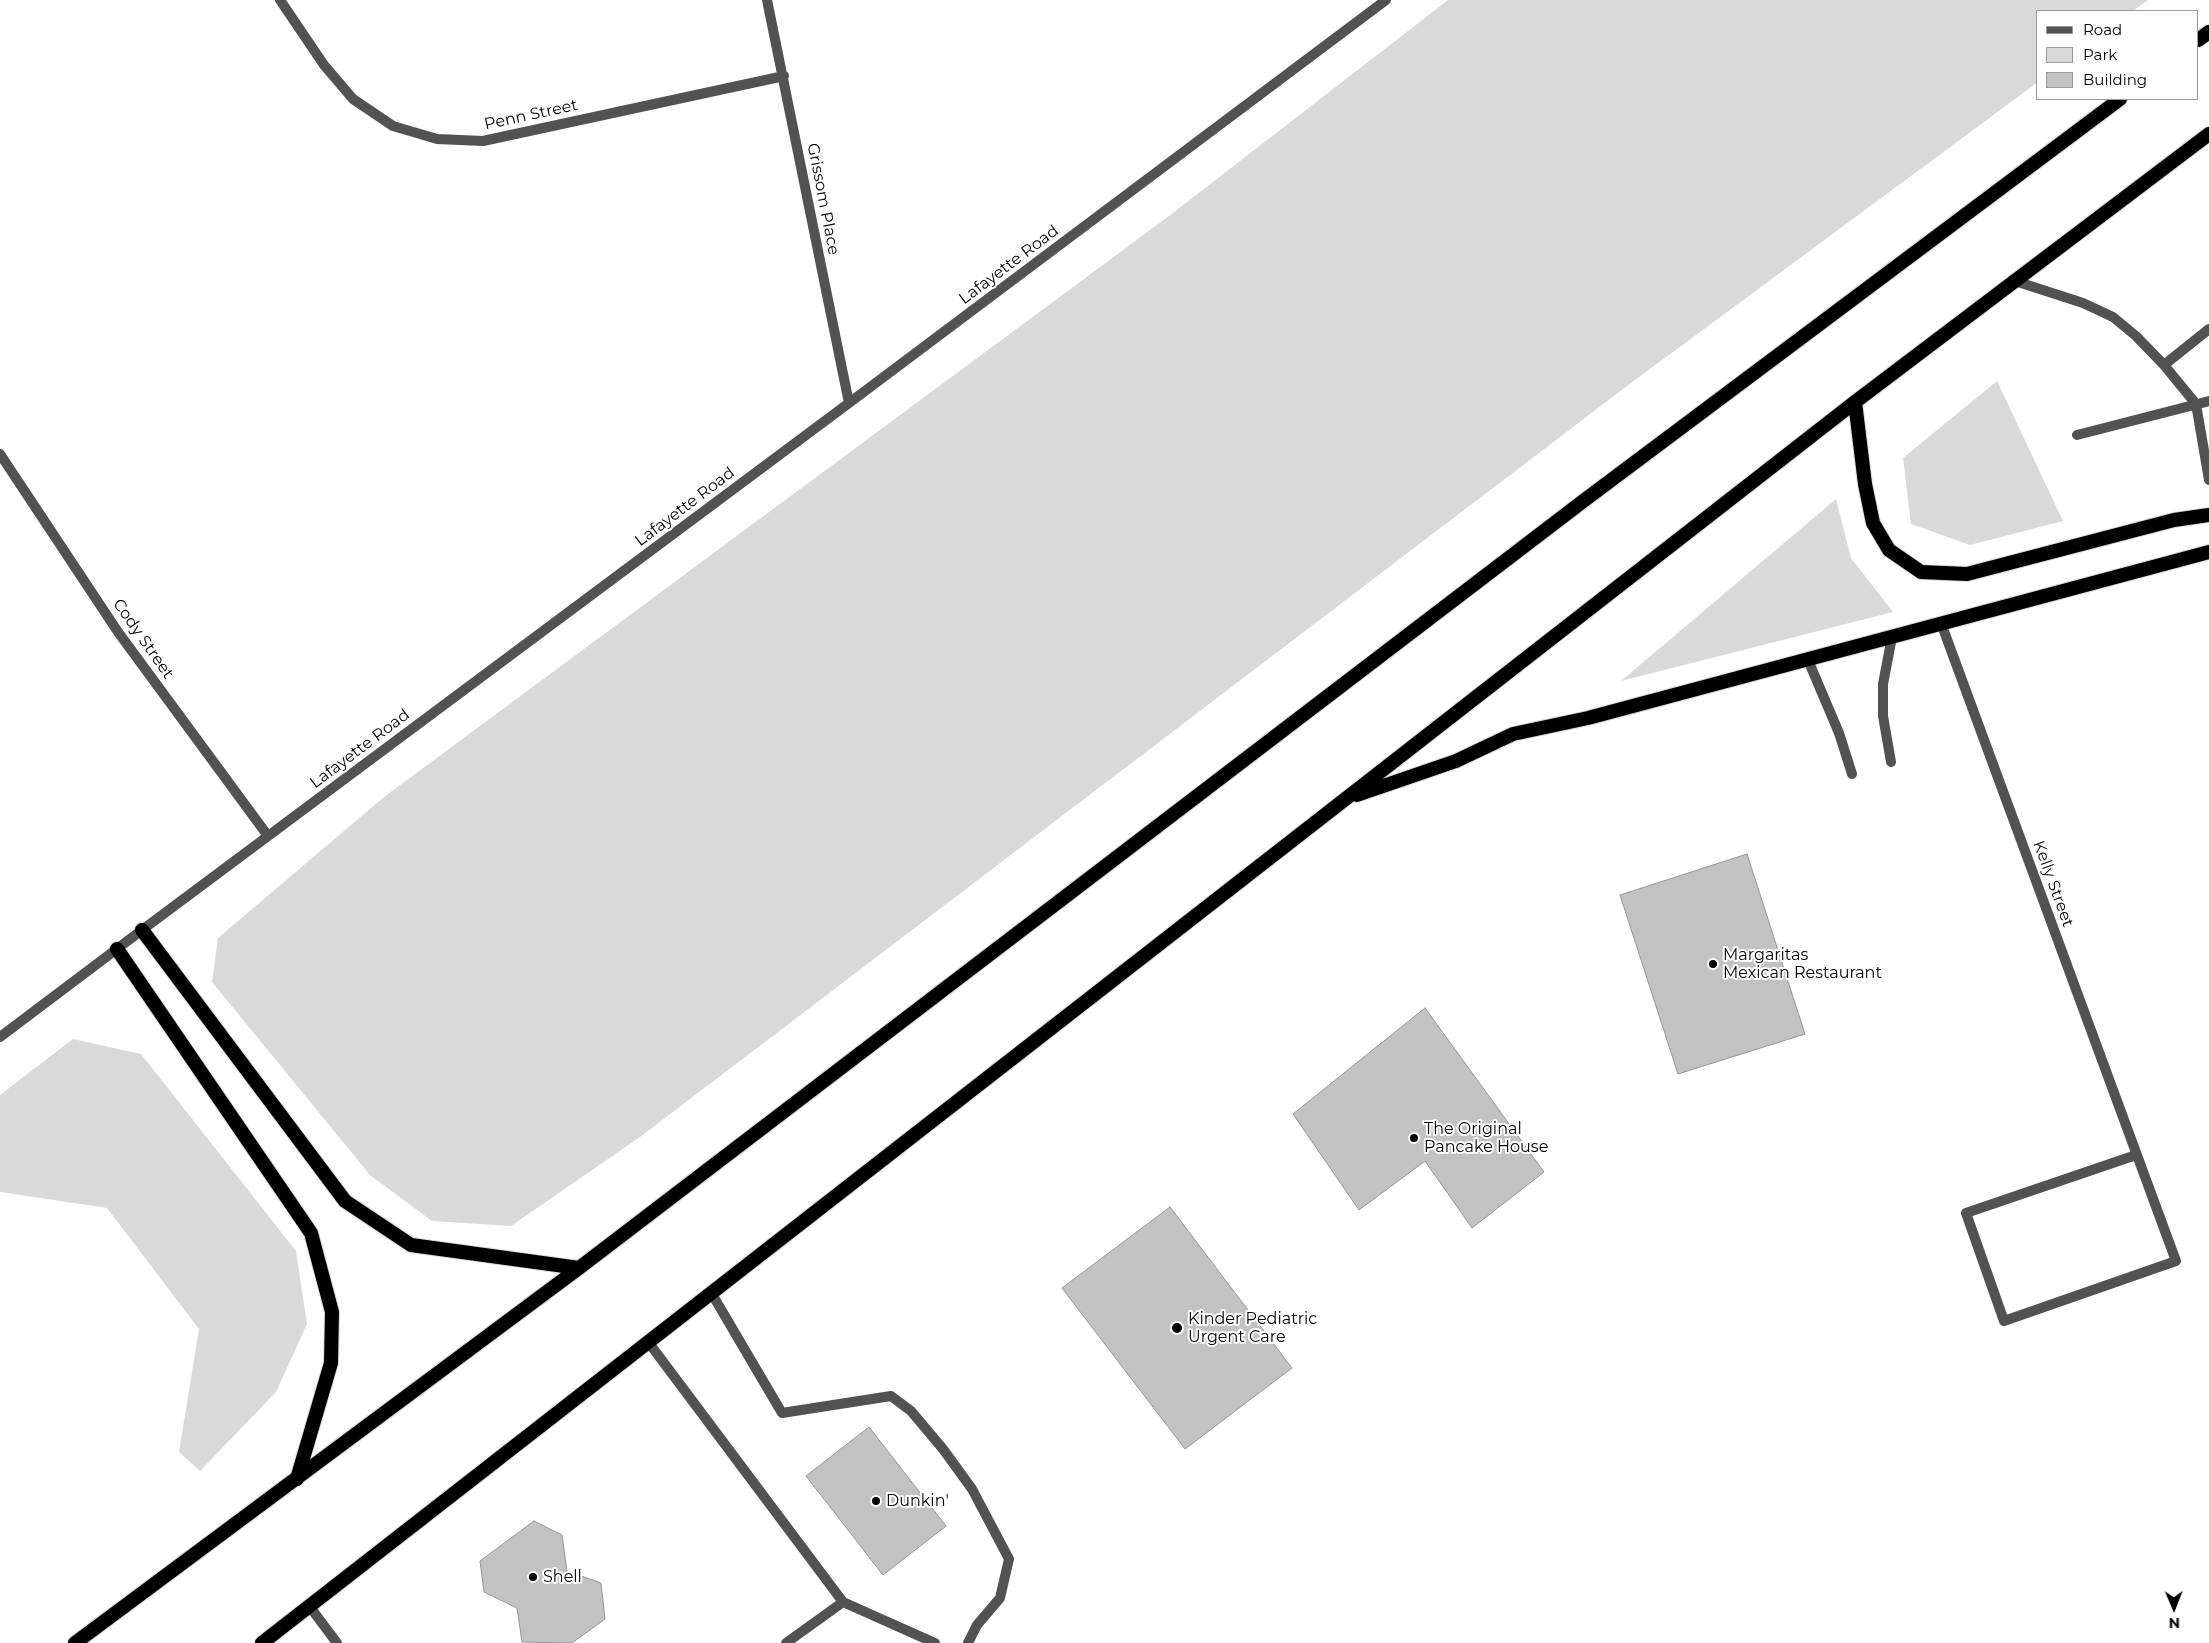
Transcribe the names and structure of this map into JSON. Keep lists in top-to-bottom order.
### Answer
{
  "streets": {
    "street": [
      "Penn Street",
      "Grissom Place",
      "Lafayette Road",
      "Cody Street",
      "Kelly Street"
    ]
  },
  "crossings": [
    ["Penn Street", "Grissom Place"],
    ["Grissom Place", "Lafayette Road"],
    ["Lafayette Road", "Cody Street"]
  ],
  "places": [
    "Margaritas Mexican Restaurant",
    "The Original Pancake House",
    "Kinder Pediatric Urgent Care",
    "Dunkin'",
    "Shell"
  ],
  "legend": ["Road", "Park", "Building"],
  "north": "bottom"
}
